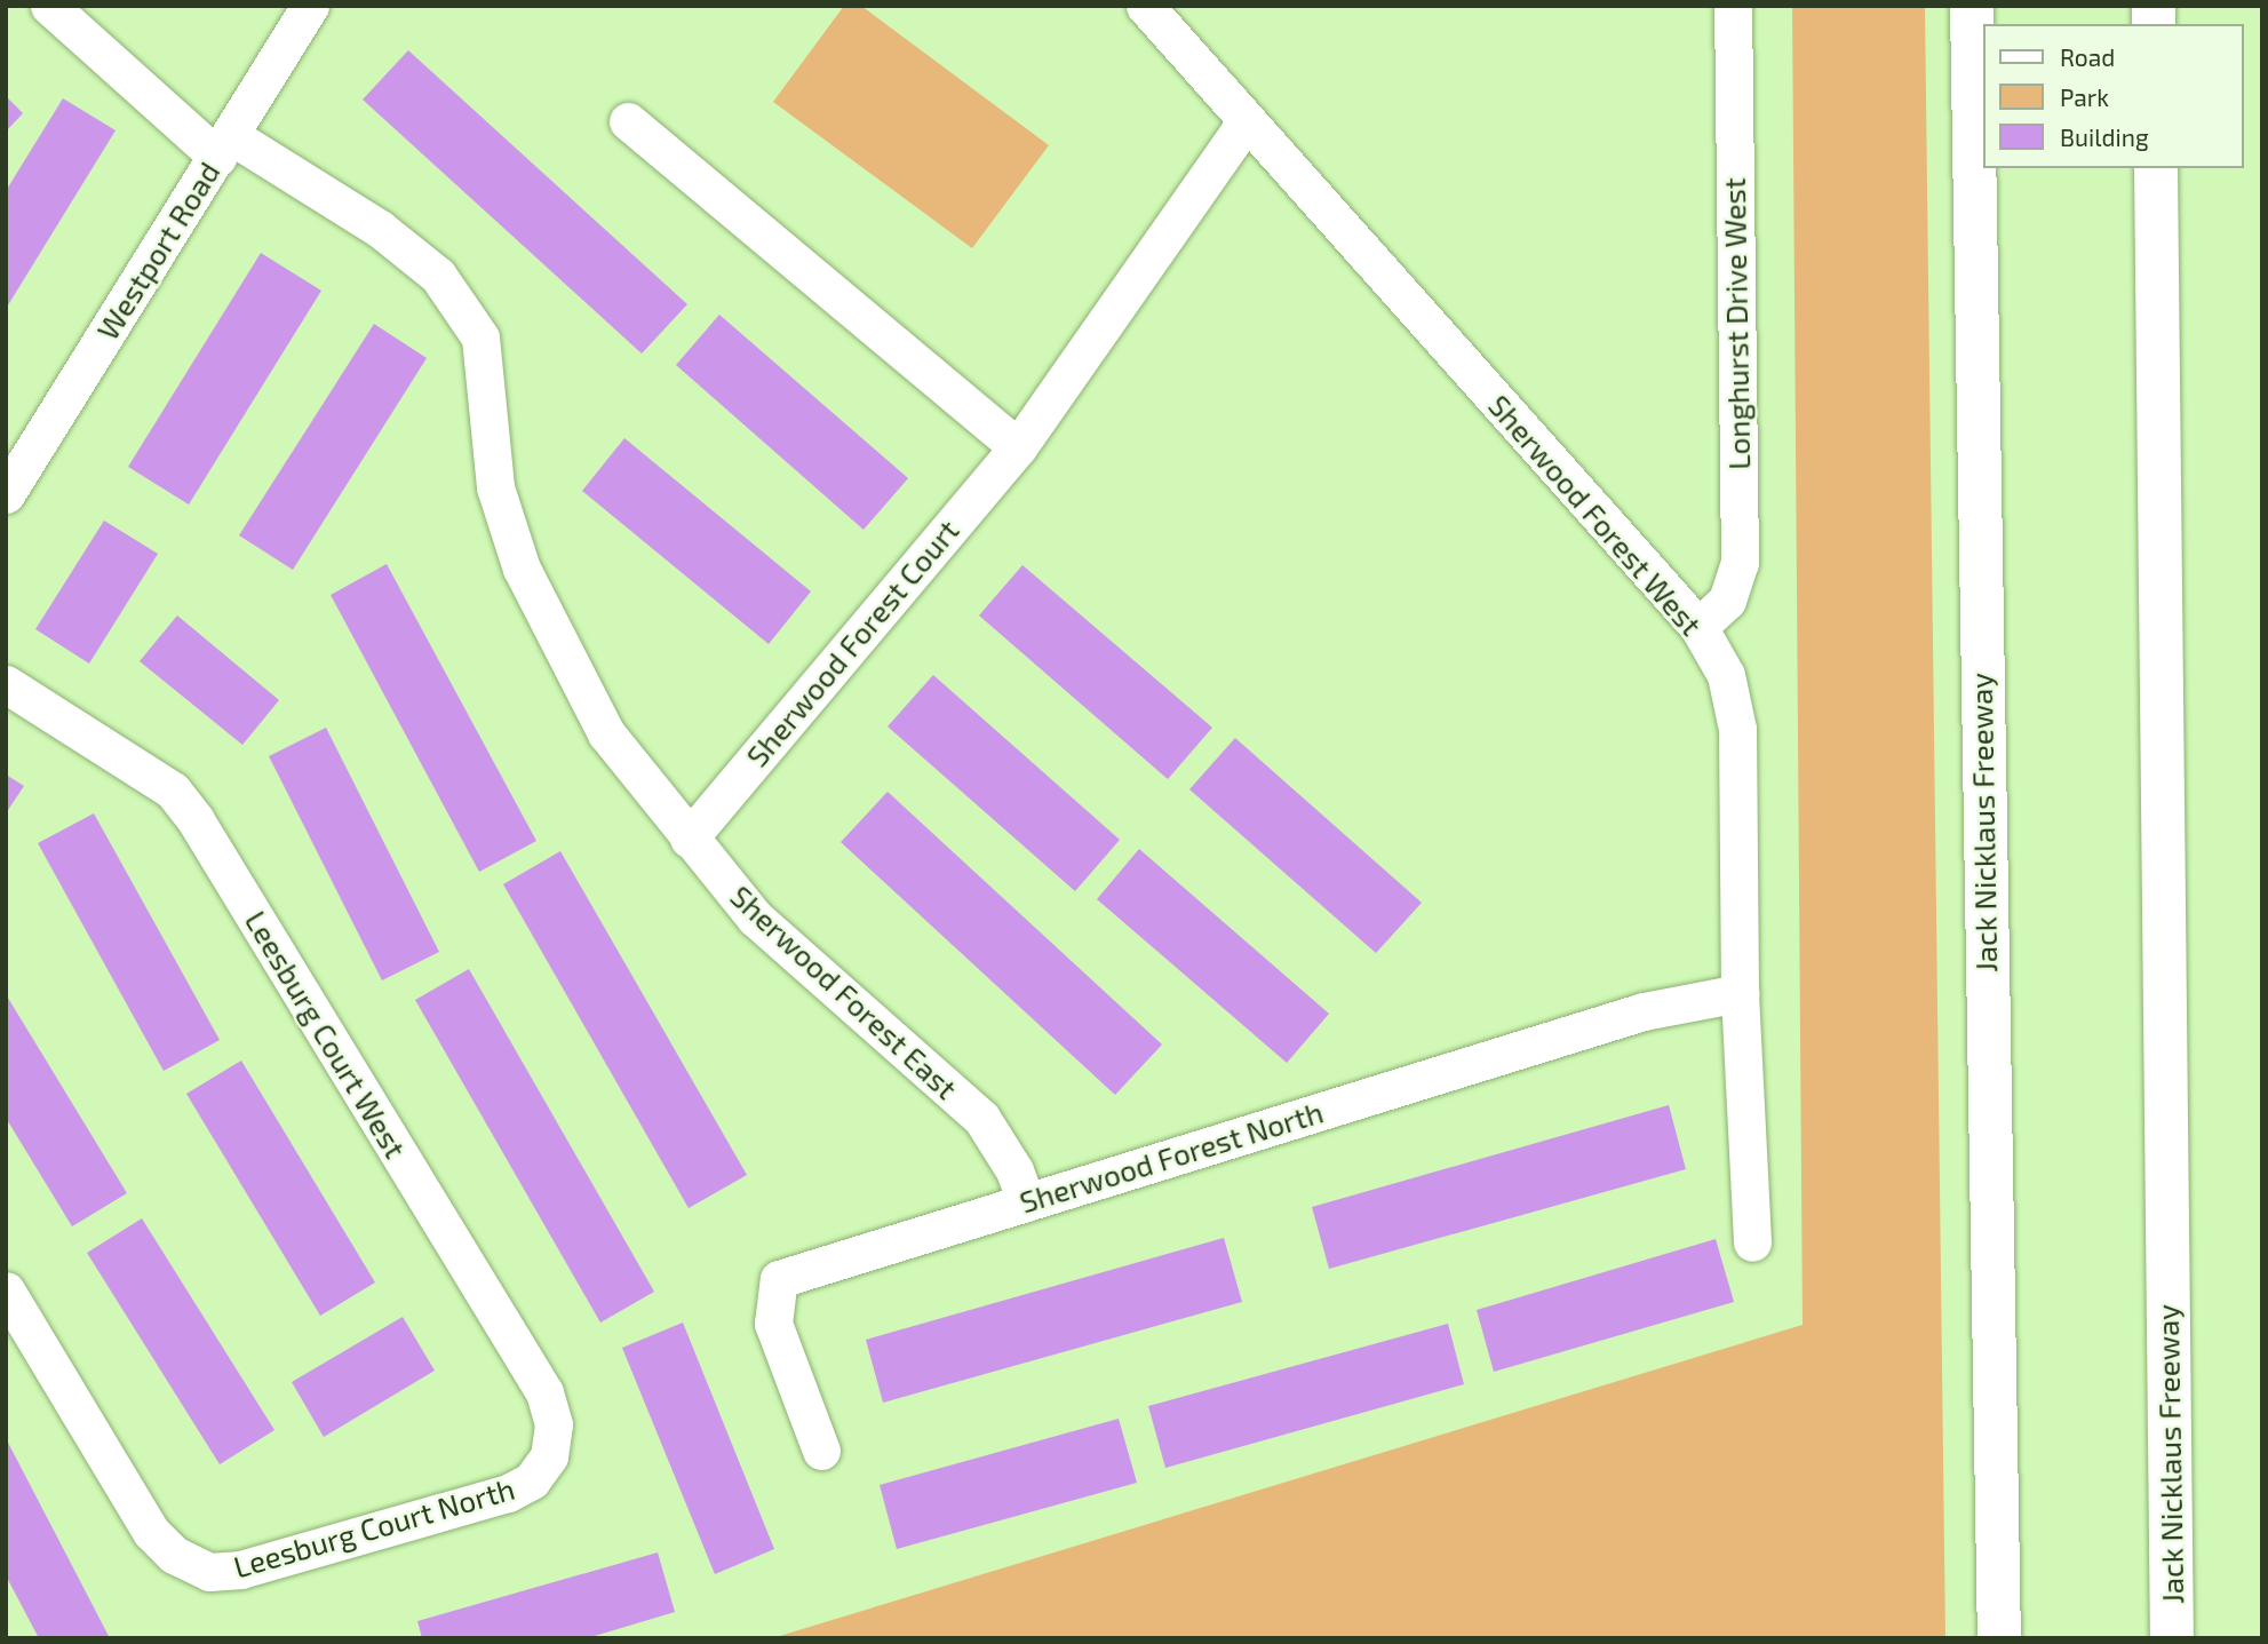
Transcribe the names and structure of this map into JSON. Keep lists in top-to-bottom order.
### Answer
{
  "streets": {
    "highway": ["Jack Nicklaus Freeway"],
    "street": [
      "Westport Road",
      "Longhurst Drive West",
      "Sherwood Forest West",
      "Sherwood Forest Court",
      "Sherwood Forest East",
      "Leesburg Court West",
      "Sherwood Forest North",
      "Leesburg Court North"
    ]
  },
  "crossings": [
    ["Westport Road", "Sherwood Forest East"],
    ["Longhurst Drive West", "Sherwood Forest West"],
    ["Sherwood Forest West", "Sherwood Forest Court"],
    ["Sherwood Forest West", "Sherwood Forest North"],
    ["Sherwood Forest Court", "Sherwood Forest East"],
    ["Sherwood Forest East", "Sherwood Forest North"],
    ["Leesburg Court West", "Leesburg Court North"]
  ],
  "legend": ["Road", "Park", "Building"]
}
